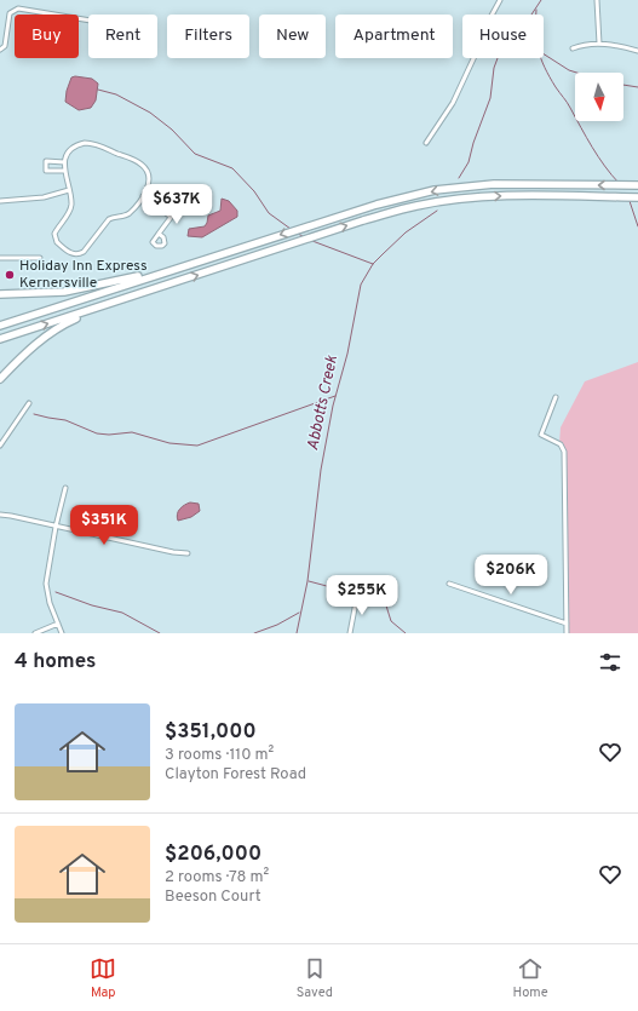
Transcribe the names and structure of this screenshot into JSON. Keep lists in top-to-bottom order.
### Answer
{
  "water": ["Abbotts Creek"],
  "places": ["Holiday Inn Express Kernersville"],
  "north": "bottom",
  "page": {
    "chip": [
      "Buy",
      "Rent",
      "Filters",
      "New",
      "Apartment",
      "House"
    ],
    "price": [
      "$637K",
      "$351K",
      "$206K",
      "$255K"
    ],
    "heading": "4 homes",
    "list": [
      {
        "name": "$351,000",
        "note": "3 rooms · 110 m² · Clayton Forest Road"
      },
      {
        "name": "$206,000",
        "note": "2 rooms · 78 m² · Beeson Court"
      }
    ],
    "tabs": ["Map", "Saved", "Home"]
  }
}
